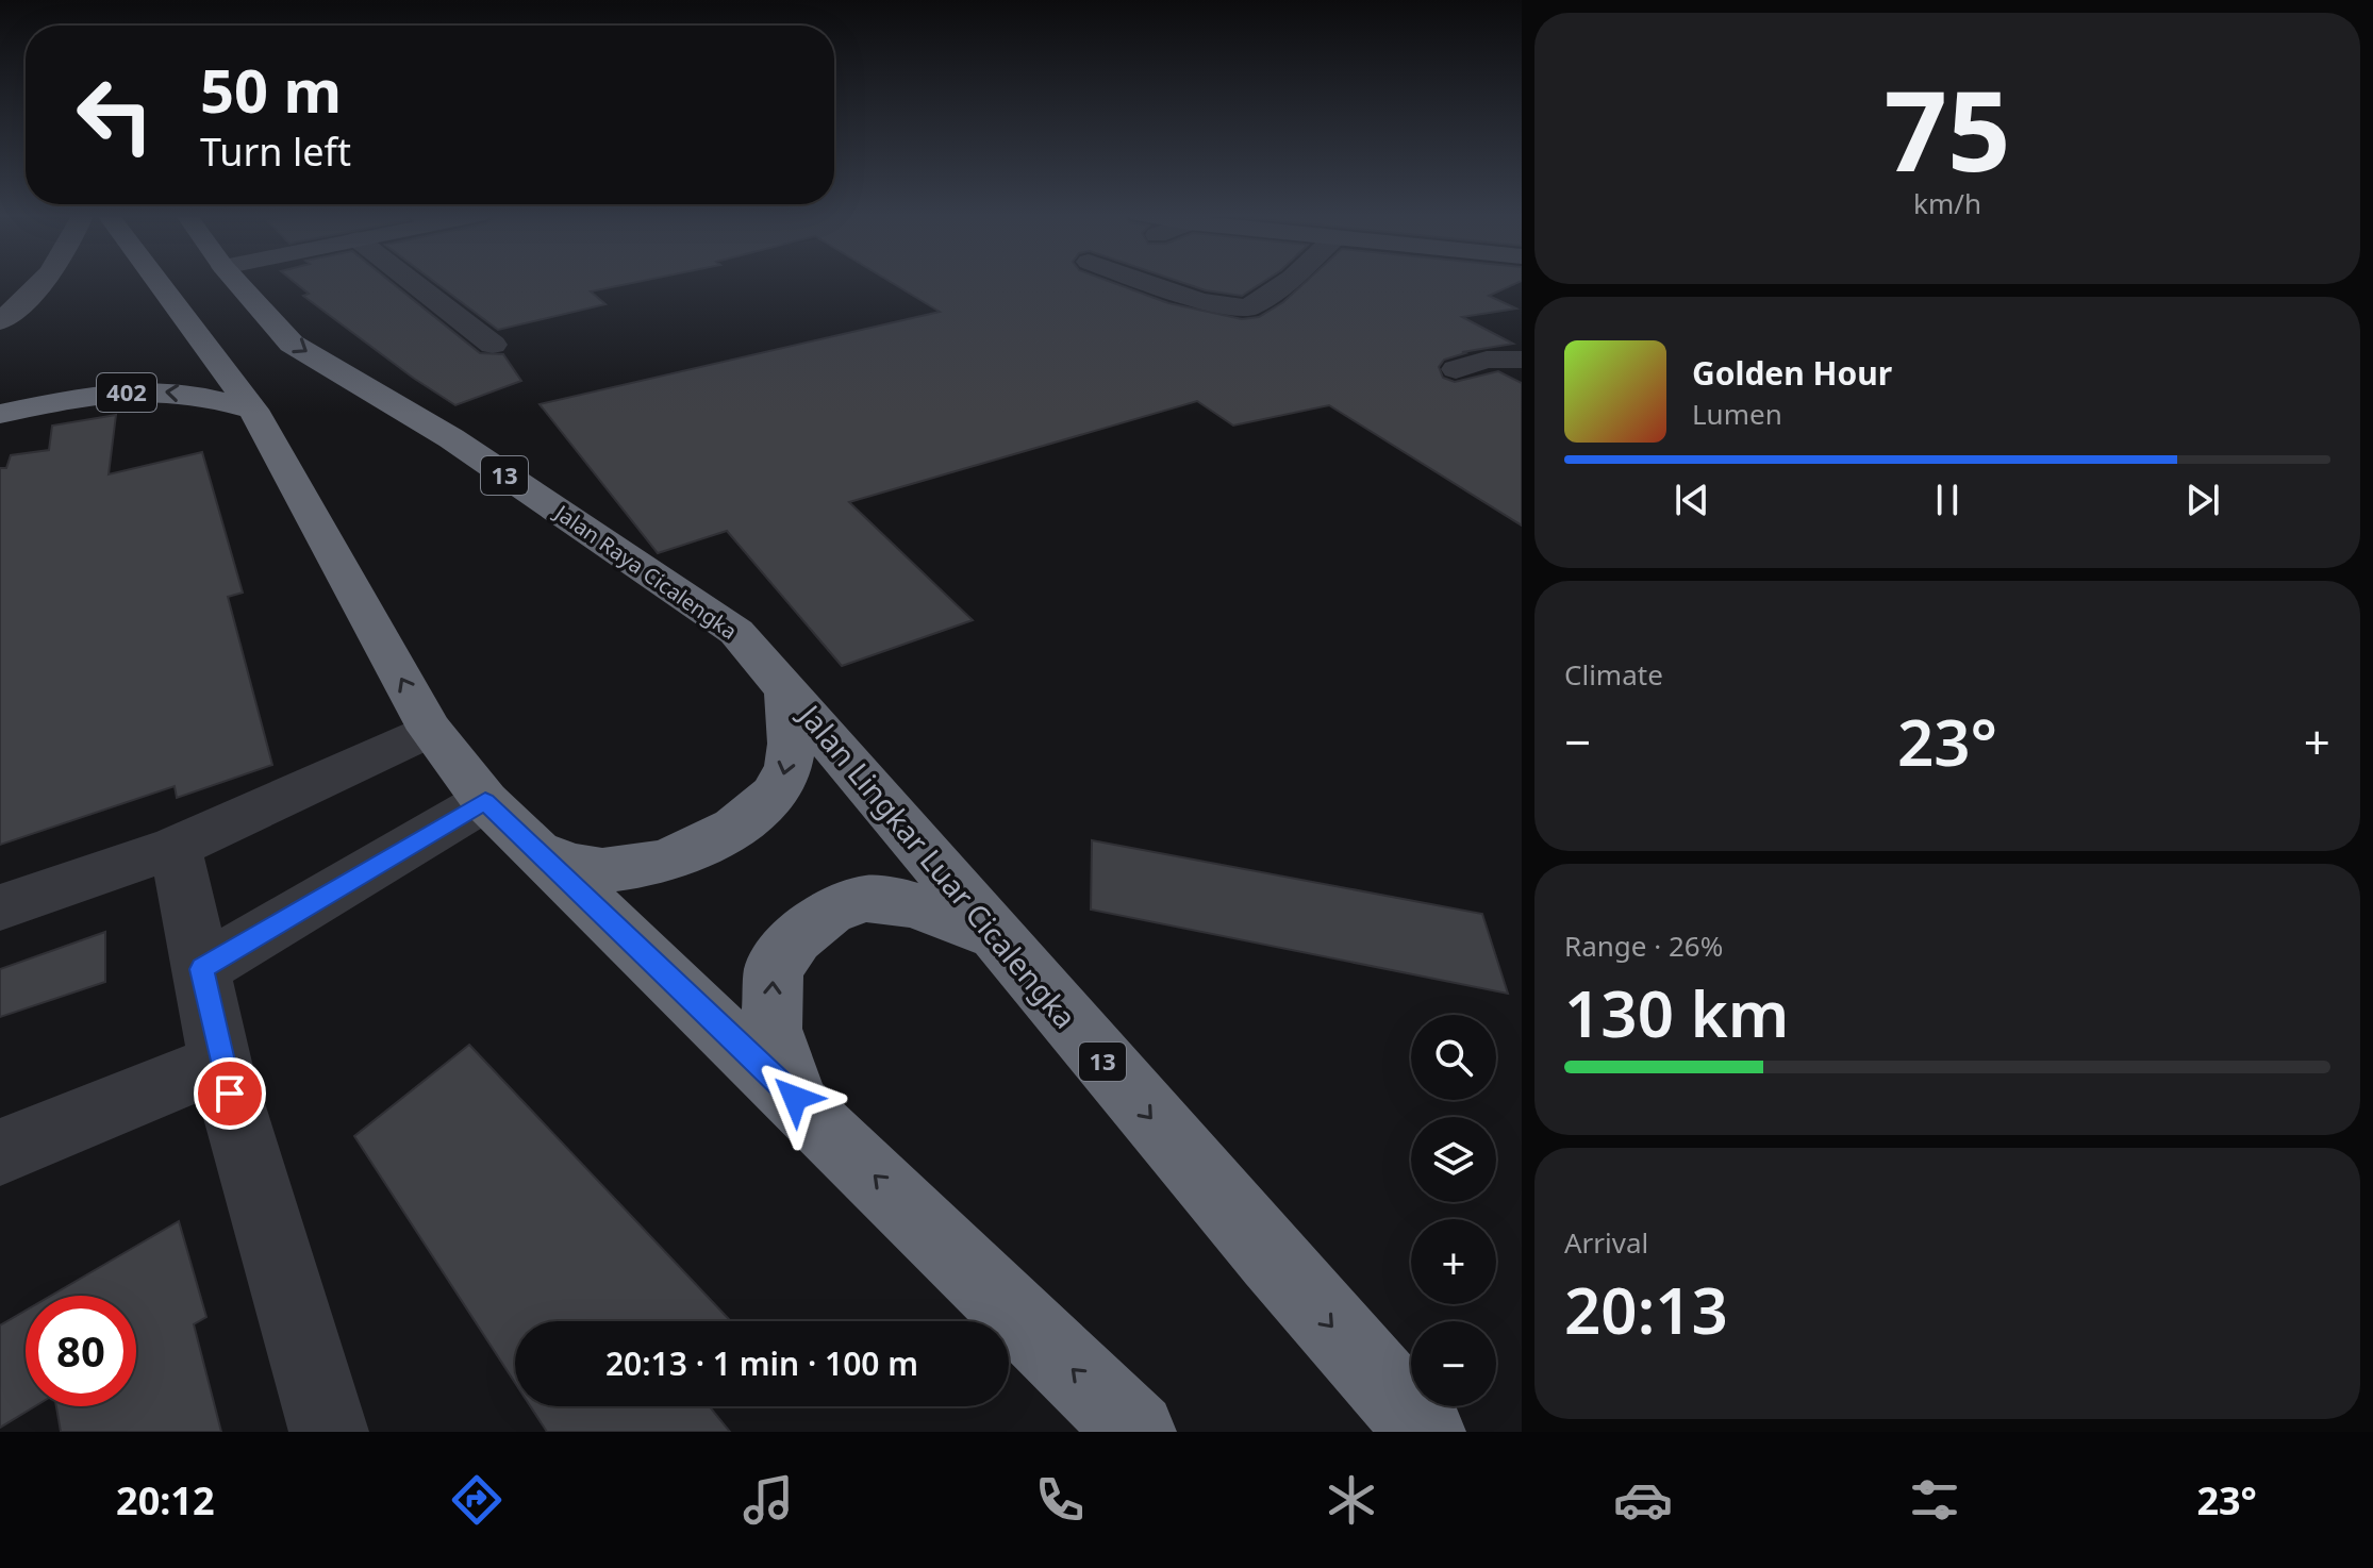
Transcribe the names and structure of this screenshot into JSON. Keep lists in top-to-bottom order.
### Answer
{
  "streets": {
    "highway": [
      "402",
      "13",
      "Jalan Raya Cicalengka",
      "Jalan Lingkar Luar Cicalengka"
    ]
  },
  "crossings": [
    ["Jalan Raya Cicalengka", "Jalan Lingkar Luar Cicalengka"]
  ],
  "page": {
    "tile": [
      ["75", "km/h"],
      "Climate",
      ["Range · 26%", "130 km"],
      ["Arrival", "20:13"]
    ],
    "turn": ["50 m", "Turn left"],
    "song": ["Golden Hour", "Lumen"],
    "heat": ["−", "23°", "+"],
    "map_buttons": ["+", "−"],
    "limit": "80",
    "trip": "20:13 · 1 min · 100 m",
    "tabs": ["20:12", "23°"]
  }
}
